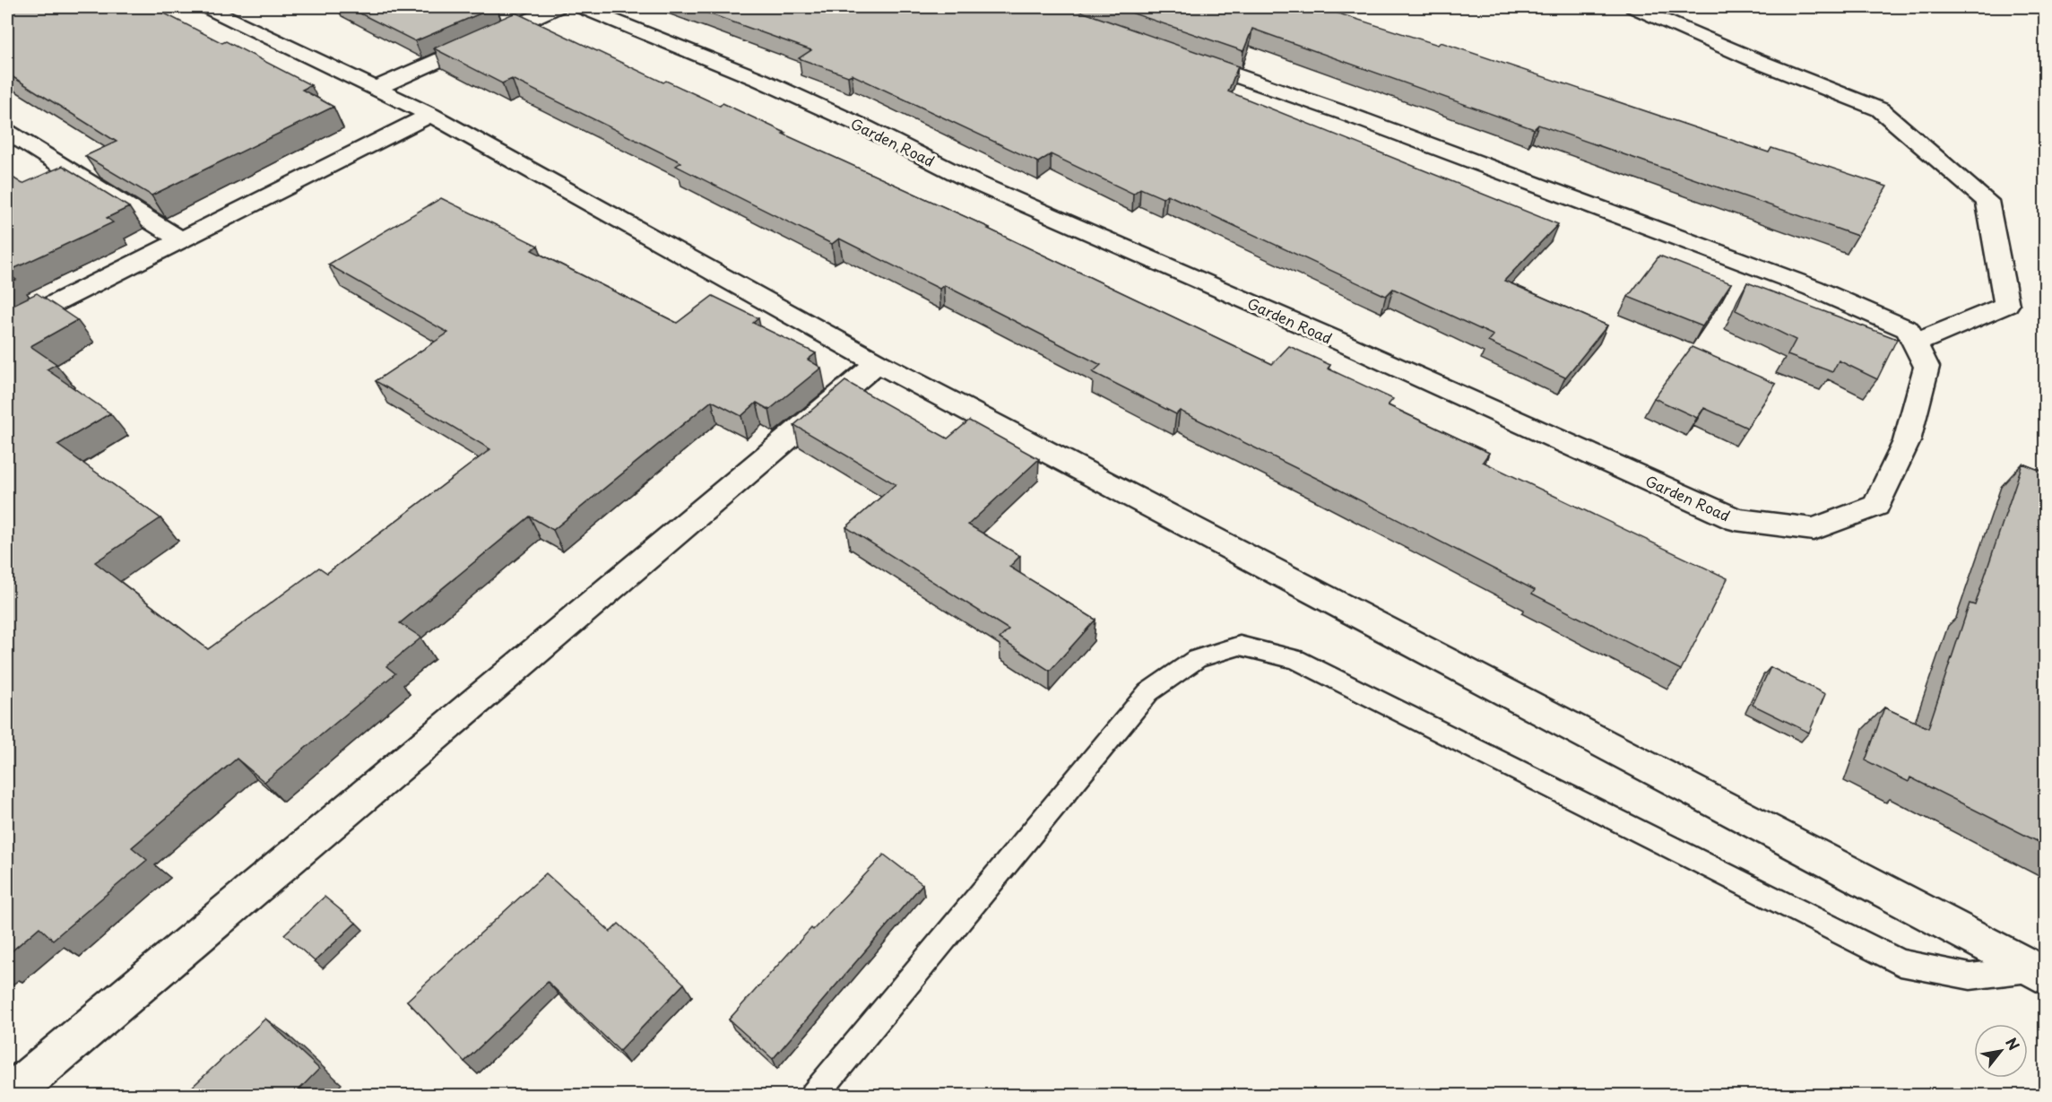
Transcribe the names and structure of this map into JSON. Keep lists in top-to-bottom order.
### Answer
{
  "streets": {
    "street": ["Garden Road"]
  },
  "north": "top right"
}
